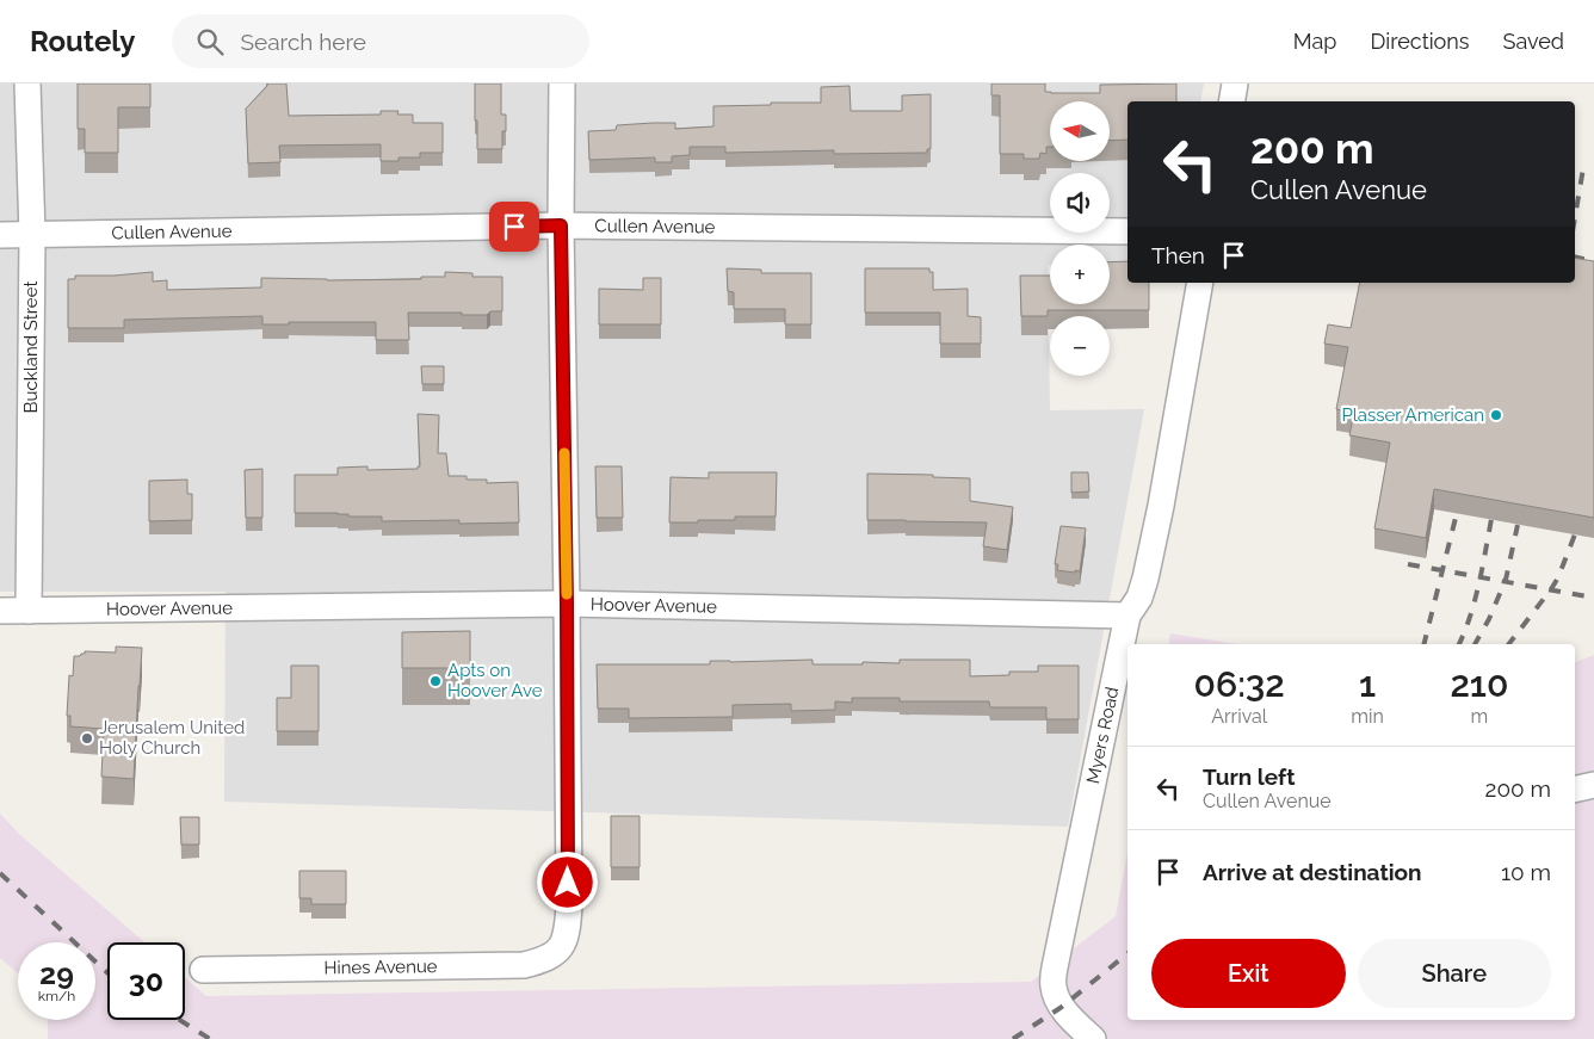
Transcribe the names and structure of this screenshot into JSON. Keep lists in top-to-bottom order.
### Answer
{
  "streets": {
    "street": [
      "Cullen Avenue",
      "Buckland Street",
      "Hoover Avenue",
      "Myers Road",
      "Hines Avenue"
    ]
  },
  "crossings": [
    ["Cullen Avenue", "Buckland Street"],
    ["Buckland Street", "Hoover Avenue"],
    ["Hoover Avenue", "Myers Road"],
    ["Hoover Avenue", "Hines Avenue"]
  ],
  "places": ["Plasser American", "Apts on Hoover Ave", "Jerusalem United Holy Church"],
  "north": "left",
  "page": {
    "header": "Routely",
    "search": "Search here",
    "nav": ["Map", "Directions", "Saved"],
    "map_buttons": ["+", "−"],
    "turn": ["200 m", "Cullen Avenue"],
    "then": "Then",
    "eta": [
      "06:32",
      "Arrival",
      "1",
      "min",
      "210",
      "m"
    ],
    "list": [
      {
        "name": "Turn left",
        "note": "Cullen Avenue",
        "value": "200 m"
      },
      {
        "name": "Arrive at destination",
        "value": "10 m"
      }
    ],
    "buttons": ["Exit", "Share"],
    "speed": "29 km/h",
    "limit": "30"
  }
}
